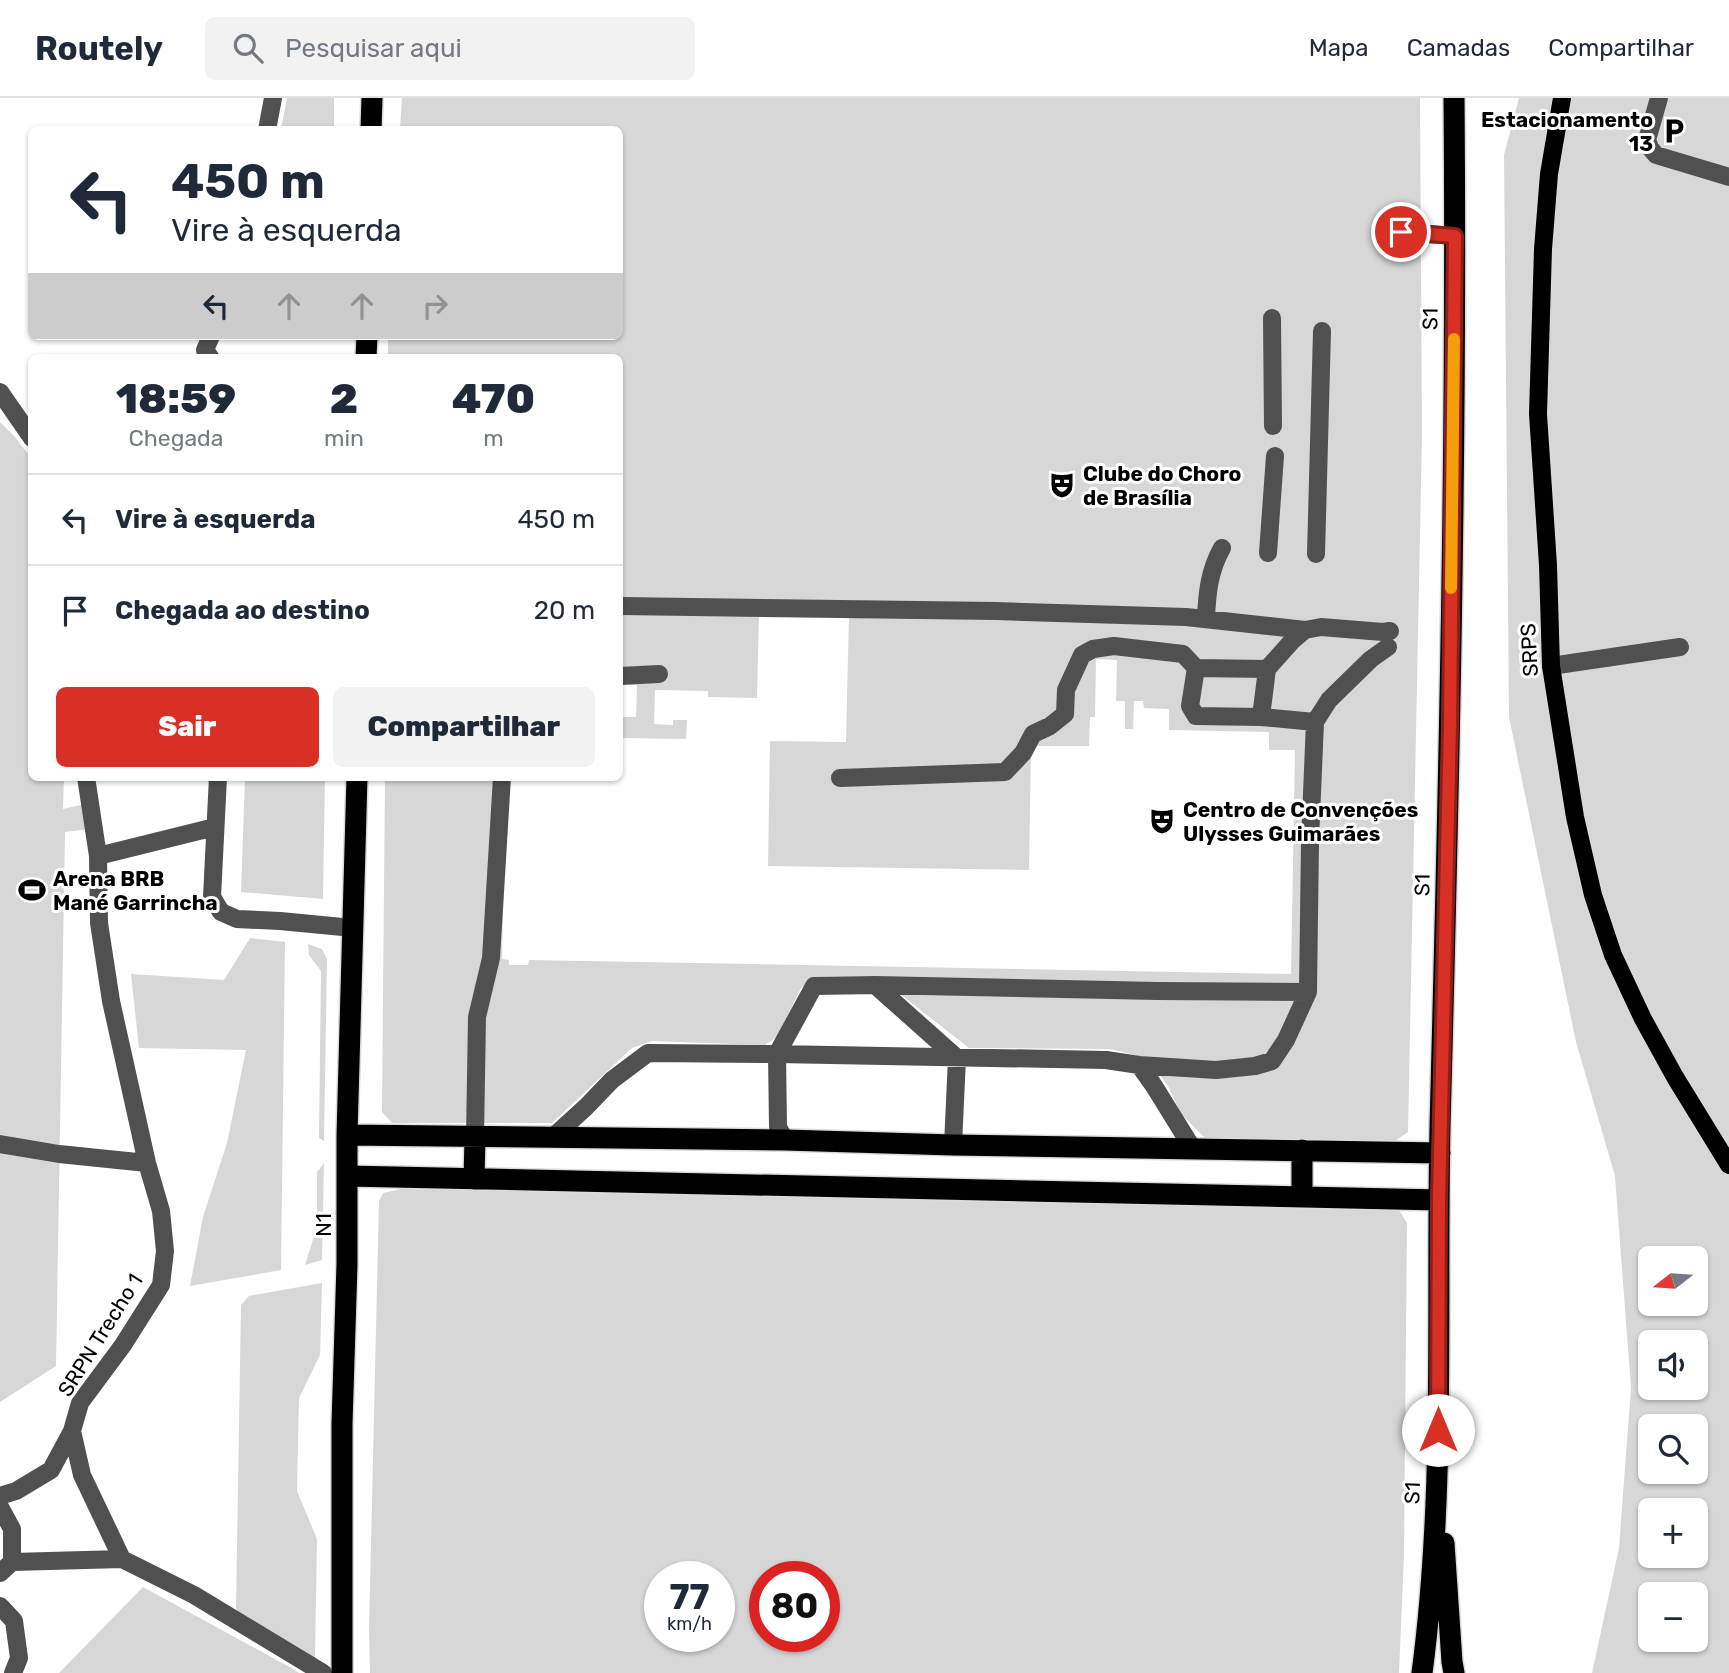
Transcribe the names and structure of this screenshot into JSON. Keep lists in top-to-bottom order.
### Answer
{
  "streets": {
    "highway": ["S1", "N1"],
    "main road": ["SRPS"],
    "lane": ["SRPN Trecho 1"]
  },
  "places": {
    "parking": ["Estacionamento 13"],
    "theatre": ["Clube do Choro de Brasília", "Centro de Convenções Ulysses Guimarães"],
    "sports": ["Arena BRB Mané Garrincha"]
  },
  "north": "left",
  "page": {
    "header": "Routely",
    "search": "Pesquisar aqui",
    "nav": ["Mapa", "Camadas", "Compartilhar"],
    "turn": ["450 m", "Vire à esquerda"],
    "eta": [
      "18:59",
      "Chegada",
      "2",
      "min",
      "470",
      "m"
    ],
    "list": [
      {
        "name": "Vire à esquerda",
        "value": "450 m"
      },
      {
        "name": "Chegada ao destino",
        "value": "20 m"
      }
    ],
    "buttons": ["Sair", "Compartilhar"],
    "map_buttons": ["+", "−"],
    "speed": "77 km/h",
    "limit": "80"
  }
}
